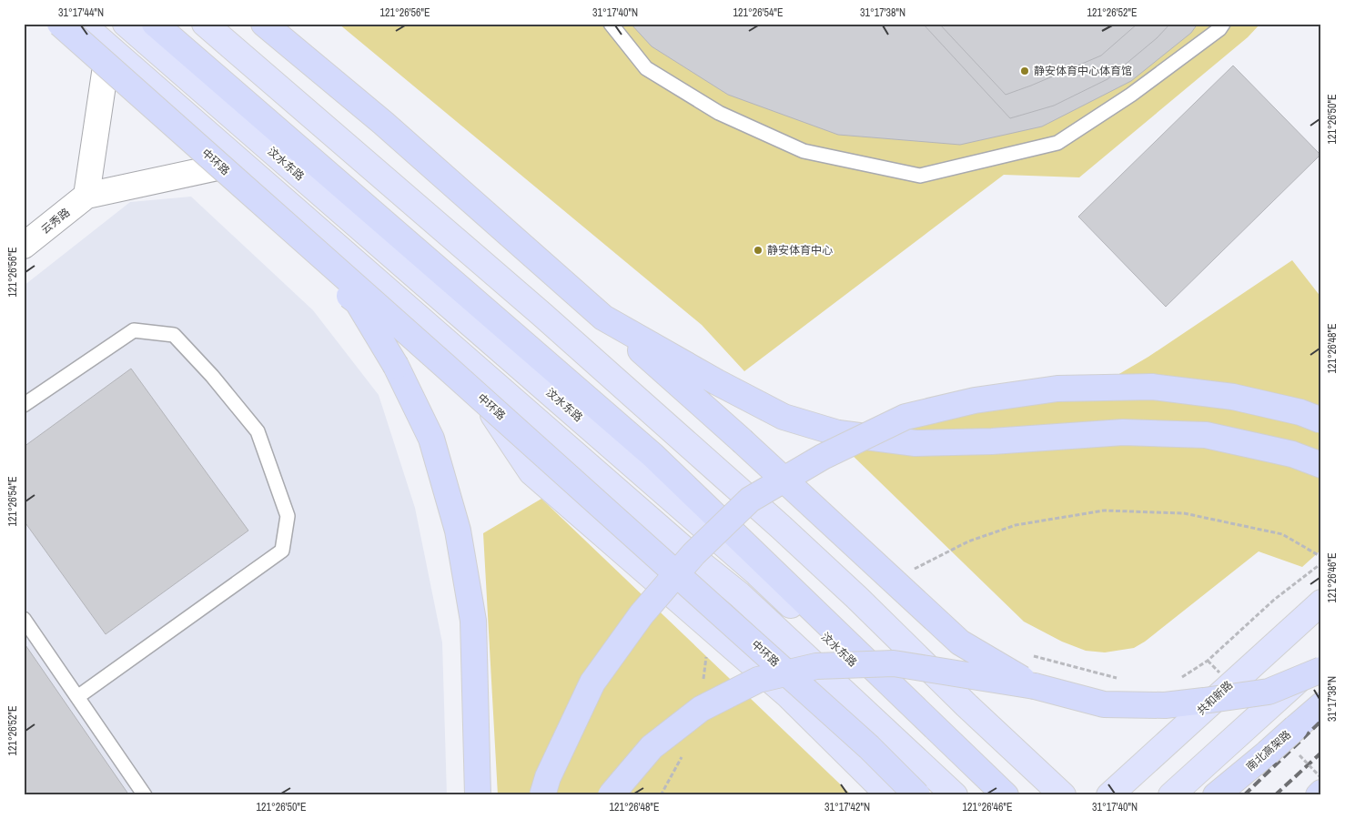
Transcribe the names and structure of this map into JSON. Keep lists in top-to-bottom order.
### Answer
{
  "streets": {
    "highway": ["中环路", "南北高架路"],
    "main road": ["汶水东路", "共和新路"],
    "street": ["云秀路"]
  },
  "places": ["静安体育中心体育馆", "静安体育中心"],
  "coordinates": [
    "31°17'44\"N",
    "121°26'56\"E",
    "31°17'40\"N",
    "121°26'54\"E",
    "31°17'38\"N",
    "121°26'52\"E",
    "121°26'50\"E",
    "121°26'48\"E",
    "121°26'46\"E",
    "31°17'42\"N"
  ]
}
